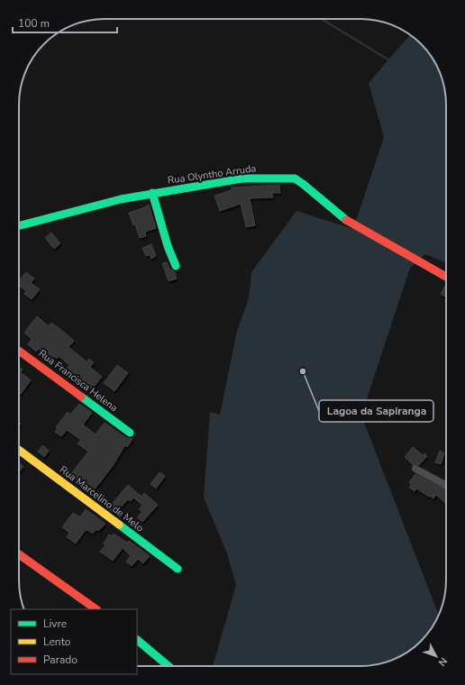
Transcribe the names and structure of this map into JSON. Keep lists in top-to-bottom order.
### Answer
{
  "streets": {
    "street": ["Rua Olyntho Arruda", "Rua Francisca Helena", "Rua Marcelino de Melo"]
  },
  "places": ["Lagoa da Sapiranga"],
  "legend": ["Livre", "Lento", "Parado"],
  "scale_bar": "100 m",
  "north": "bottom right"
}
